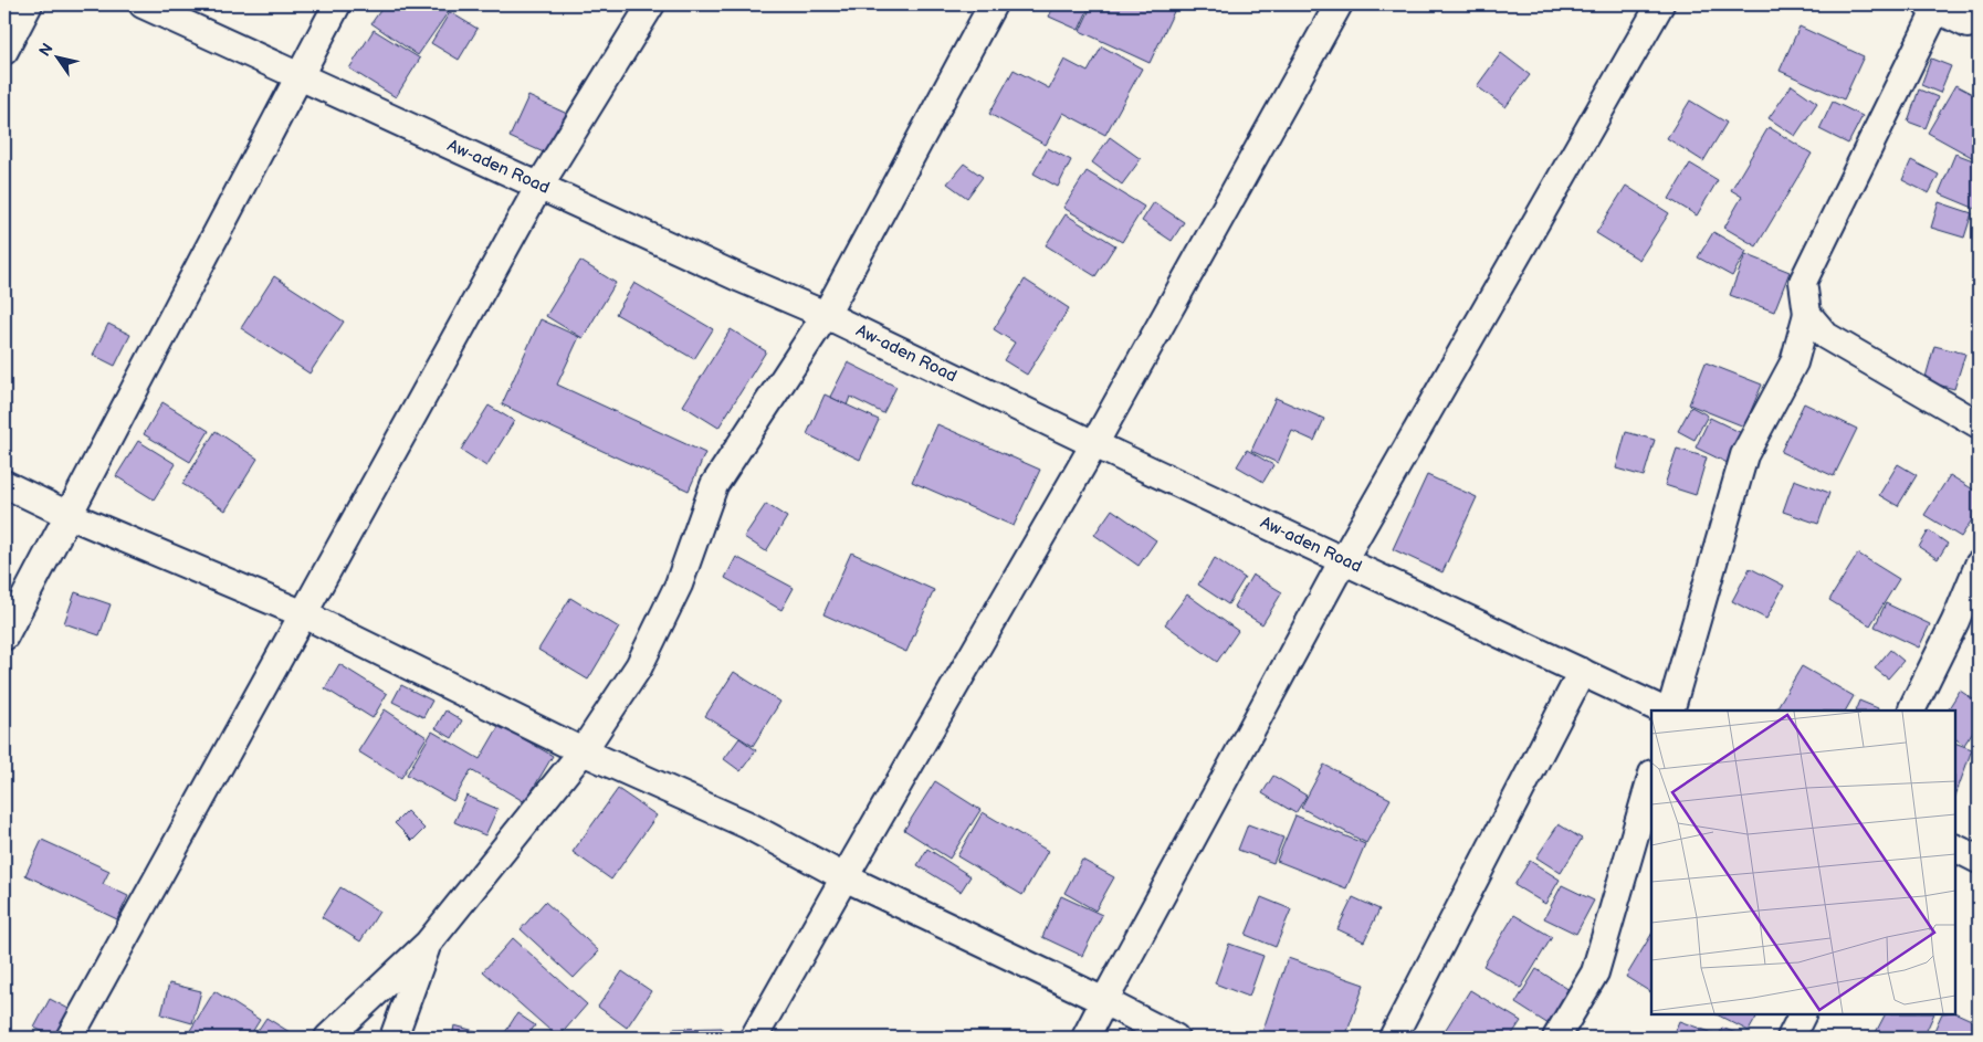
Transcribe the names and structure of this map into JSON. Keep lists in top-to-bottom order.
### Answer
{
  "streets": {
    "street": ["Aw-aden Road"]
  },
  "north": "top left"
}
